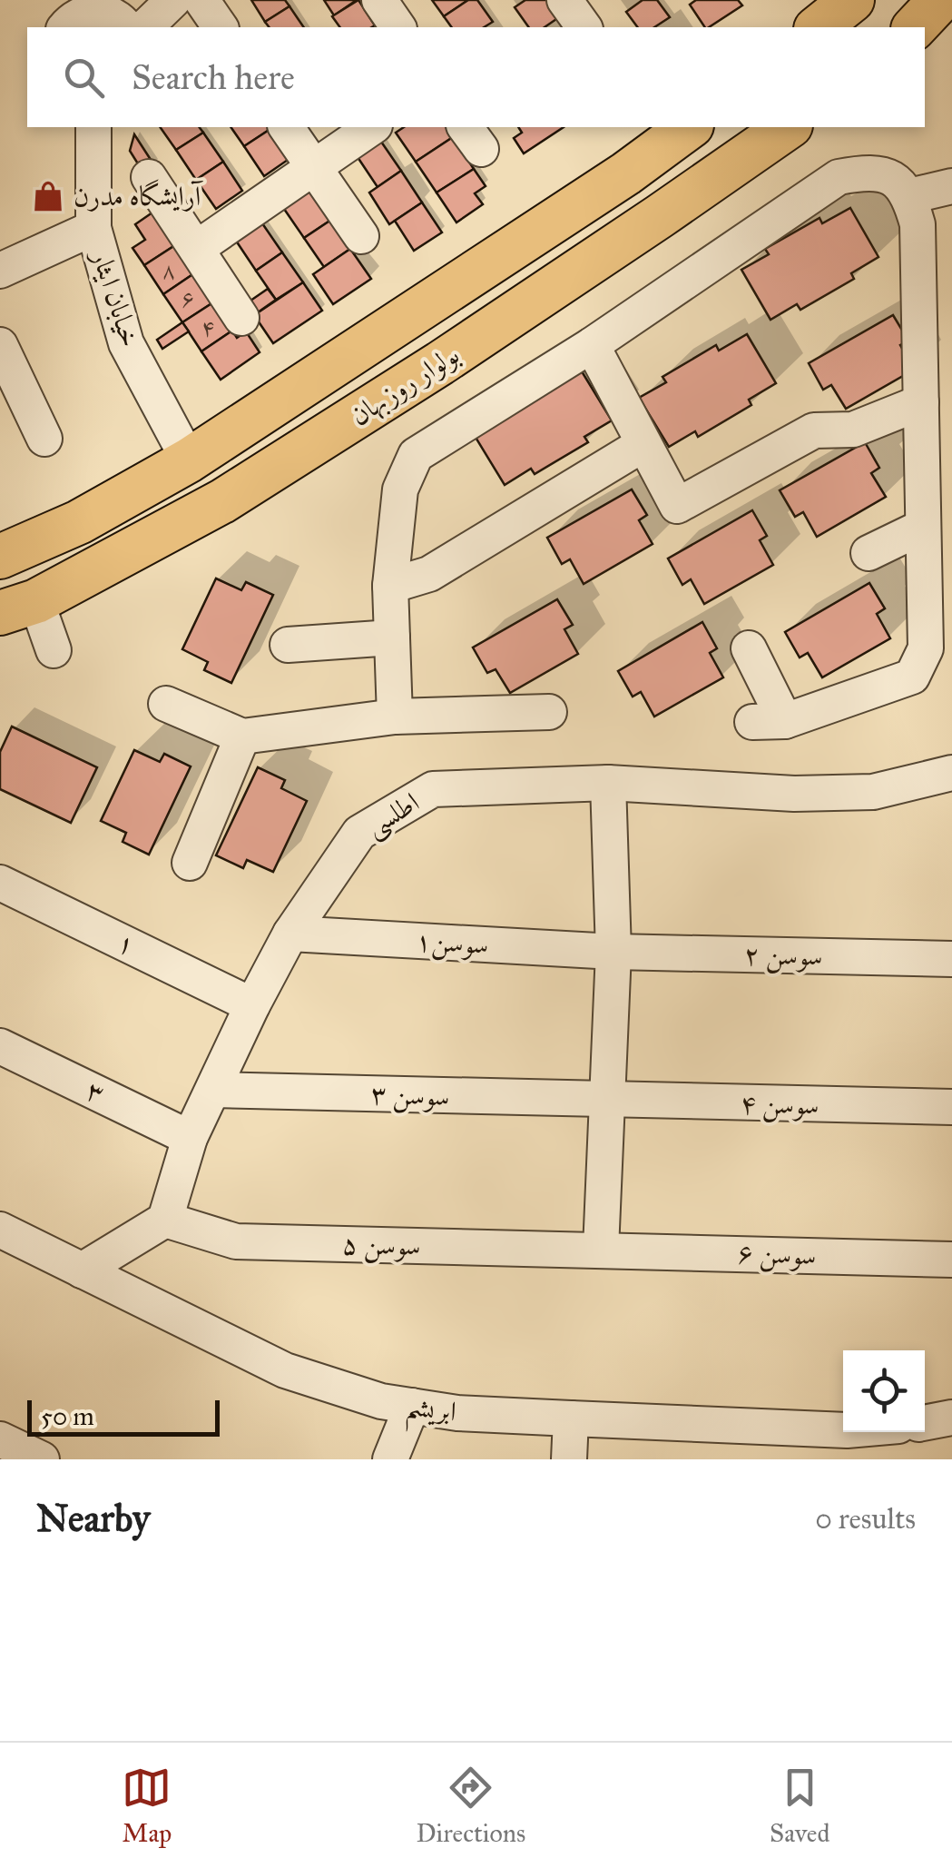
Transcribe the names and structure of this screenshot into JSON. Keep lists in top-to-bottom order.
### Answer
{
  "streets": {
    "main road": ["بولوار روزبهان"],
    "street": [
      "خیابان ایثار",
      "اطلسی",
      "سوسن۱",
      "۱",
      "سوسن ۲",
      "۳",
      "سوسن ۳",
      "سوسن ۴",
      "۵ سوسن",
      "سوسن ۶",
      "ابریشم"
    ]
  },
  "crossings": [
    ["خیابان ایثار", "بولوار روزبهان"],
    ["اطلسی", "سوسن۱"],
    ["اطلسی", "۱"],
    ["اطلسی", "۳"],
    ["اطلسی", "سوسن ۳"],
    ["اطلسی", "۵ سوسن"],
    ["سوسن۱", "سوسن ۲"],
    ["سوسن ۳", "سوسن ۴"],
    ["۵ سوسن", "سوسن ۶"]
  ],
  "places": {
    "shop": ["آرایشگاه مدرن"]
  },
  "house_numbers": ["۸", "۶", "۴"],
  "scale_bar": "50 m",
  "page": {
    "search": "Search here",
    "scale": "50 m",
    "heading": ["Nearby", "0 results"],
    "nav": ["Map", "Directions", "Saved"]
  }
}
